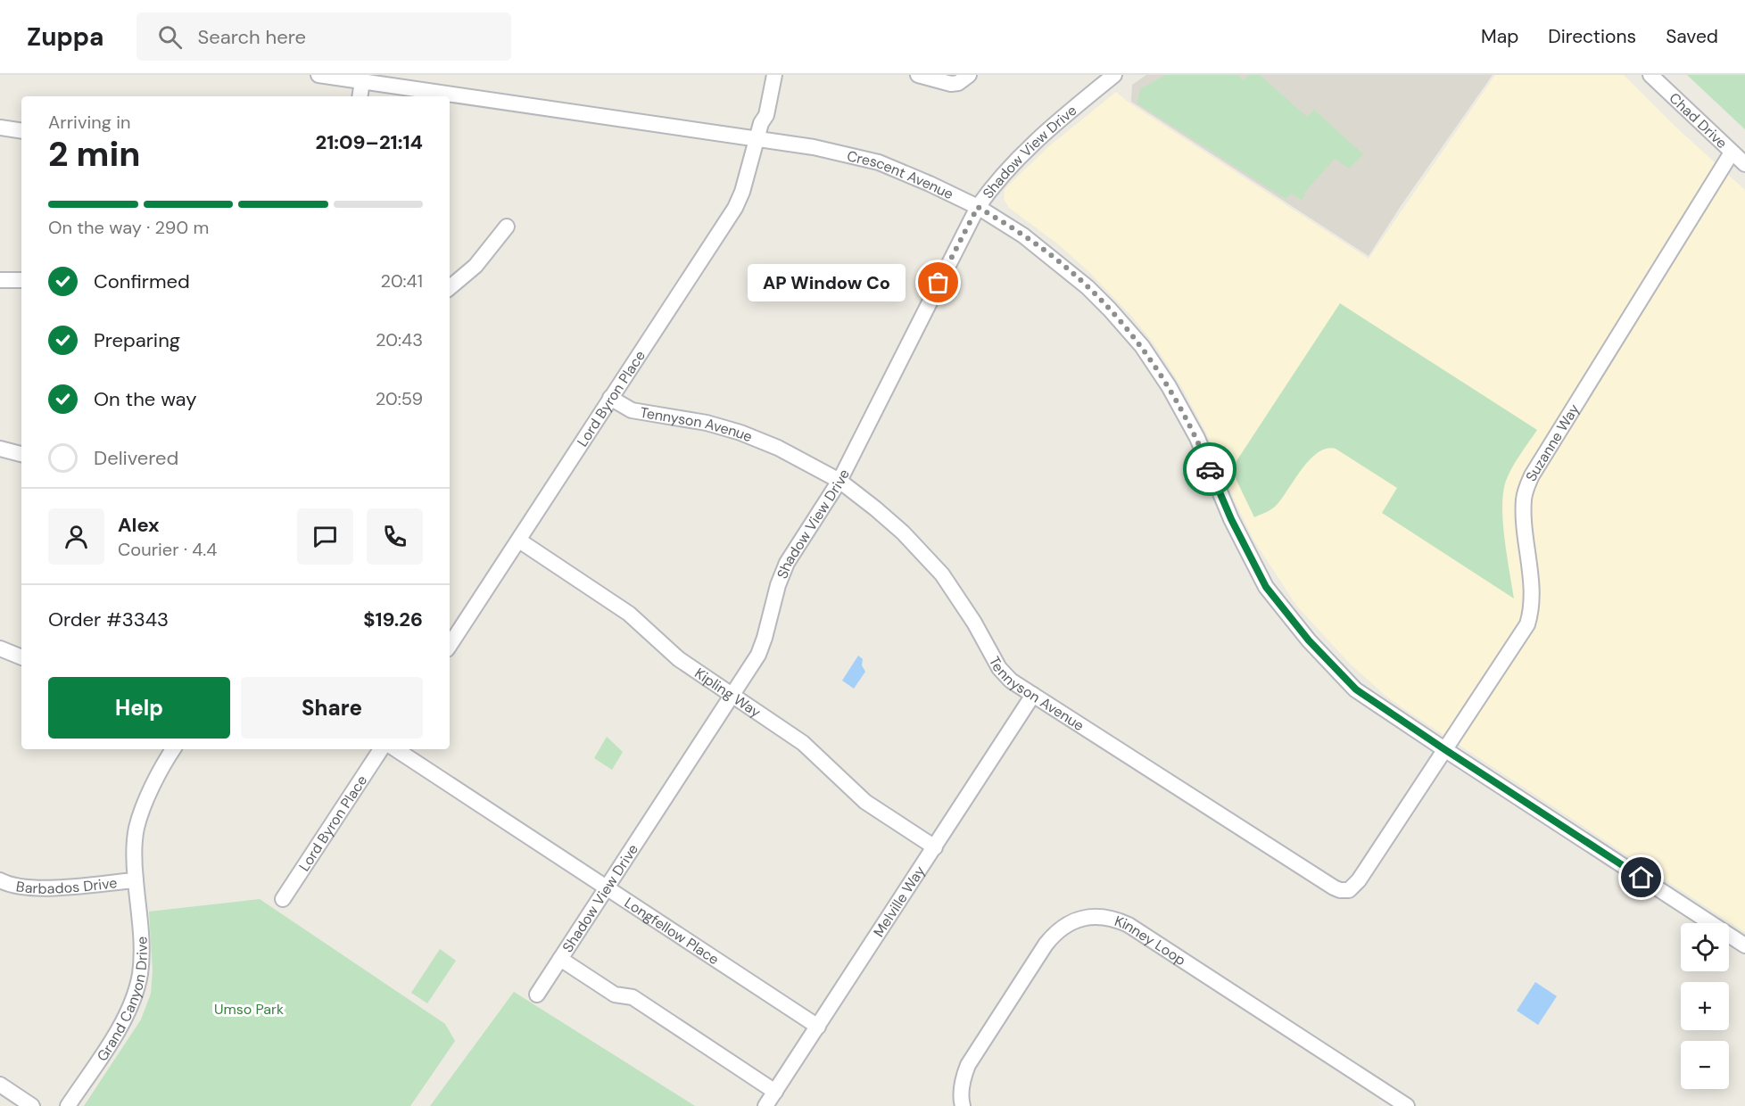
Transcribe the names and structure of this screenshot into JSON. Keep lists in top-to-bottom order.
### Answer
{
  "streets": {
    "street": [
      "Chad Drive",
      "Shadow View Drive",
      "Crescent Avenue",
      "Lord Byron Place",
      "Tennyson Avenue",
      "Suzanne Way",
      "Kipling Way",
      "Barbados Drive",
      "Melville Way",
      "Longfellow Place",
      "Kinney Loop",
      "Grand Canyon Drive"
    ]
  },
  "crossings": [
    ["Chad Drive", "Suzanne Way"],
    ["Shadow View Drive", "Crescent Avenue"],
    ["Shadow View Drive", "Tennyson Avenue"],
    ["Shadow View Drive", "Kipling Way"],
    ["Shadow View Drive", "Longfellow Place"],
    ["Crescent Avenue", "Lord Byron Place"],
    ["Crescent Avenue", "Tennyson Avenue"],
    ["Crescent Avenue", "Suzanne Way"],
    ["Lord Byron Place", "Tennyson Avenue"],
    ["Lord Byron Place", "Kipling Way"],
    ["Tennyson Avenue", "Suzanne Way"],
    ["Tennyson Avenue", "Melville Way"],
    ["Kipling Way", "Melville Way"],
    ["Barbados Drive", "Grand Canyon Drive"],
    ["Melville Way", "Longfellow Place"]
  ],
  "parks": ["Umso Park"],
  "places": ["AP Window Co"],
  "page": {
    "header": "Zuppa",
    "search": "Search here",
    "nav": ["Map", "Directions", "Saved"],
    "heading": ["2 min", "Arriving in", "21:09–21:14"],
    "panel": [
      "Alex",
      "Courier · 4.4",
      "Order #3343",
      "$19.26"
    ],
    "bar": "On the way · 290 m",
    "list": [
      ["Confirmed", "20:41"],
      ["Preparing", "20:43"],
      ["On the way", "20:59"],
      "Delivered"
    ],
    "bubble": "AP Window Co",
    "buttons": ["Help", "Share"],
    "map_buttons": ["+", "−"]
  }
}
